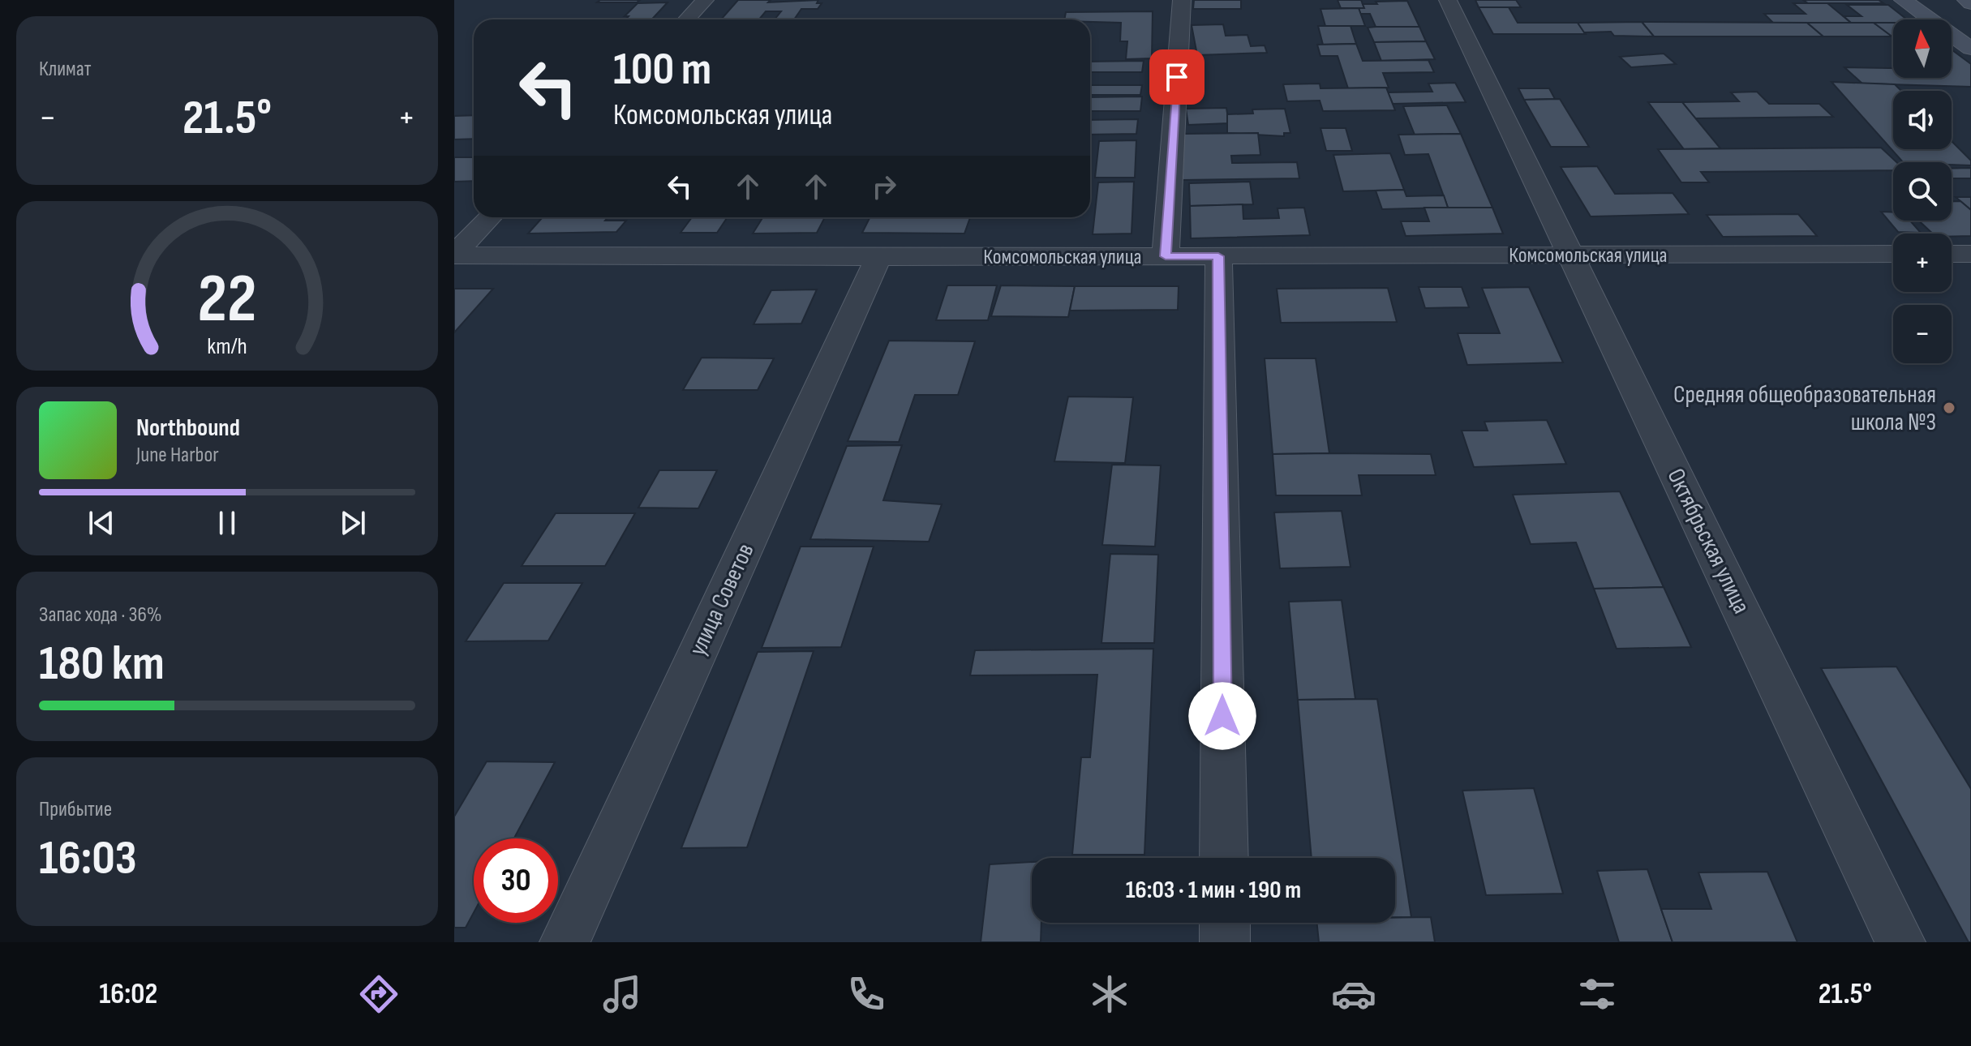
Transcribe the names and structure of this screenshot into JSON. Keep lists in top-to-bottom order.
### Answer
{
  "streets": {
    "street": ["Комсомольская улица", "Октябрьская улица", "улица Советов"]
  },
  "crossings": [
    ["Комсомольская улица", "Октябрьская улица"],
    ["Комсомольская улица", "улица Советов"]
  ],
  "places": ["Средняя общеобразовательная школа №3"],
  "north": "top",
  "page": {
    "tile": [
      "Климат",
      ["Запас хода · 36%", "180 km"],
      ["Прибытие", "16:03"]
    ],
    "map_buttons": ["+", "−"],
    "turn": ["100 m", "Комсомольская улица"],
    "heat": ["−", "21.5°", "+"],
    "song": ["Northbound", "June Harbor"],
    "limit": "30",
    "trip": "16:03 · 1 мин · 190 m",
    "tabs": ["16:02", "21.5°"],
    "gauge": ["22", "km/h"]
  }
}
